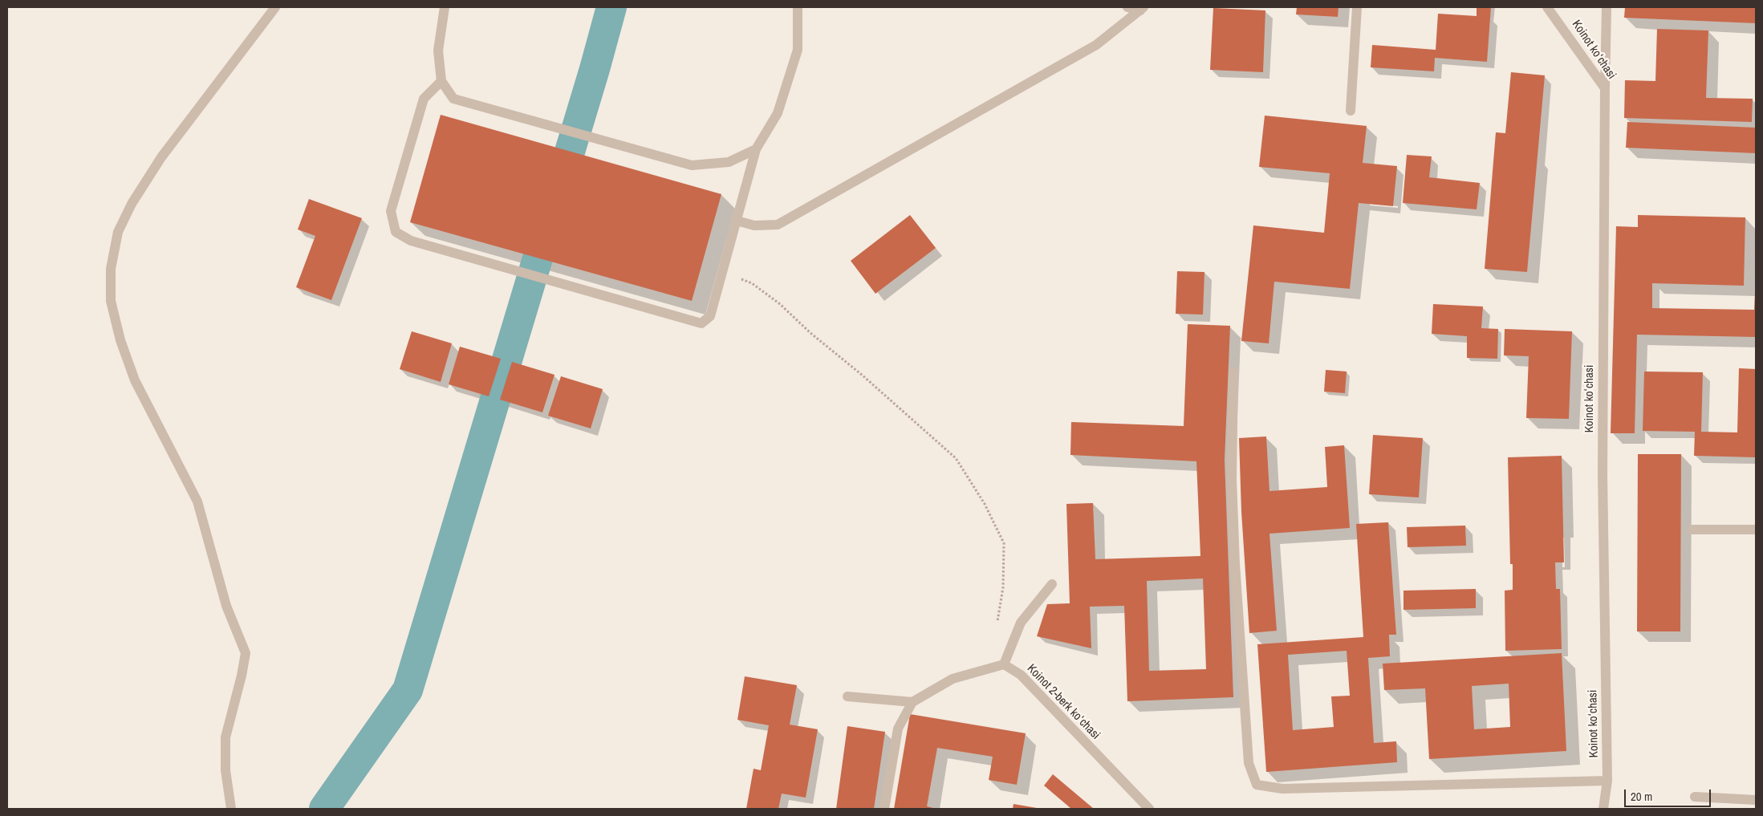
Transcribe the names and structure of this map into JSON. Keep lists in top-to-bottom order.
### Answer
{
  "streets": {
    "street": ["Koinot koʻchasi", "Koinot 2-berk koʻchasi"]
  },
  "scale_bar": "20 m"
}
